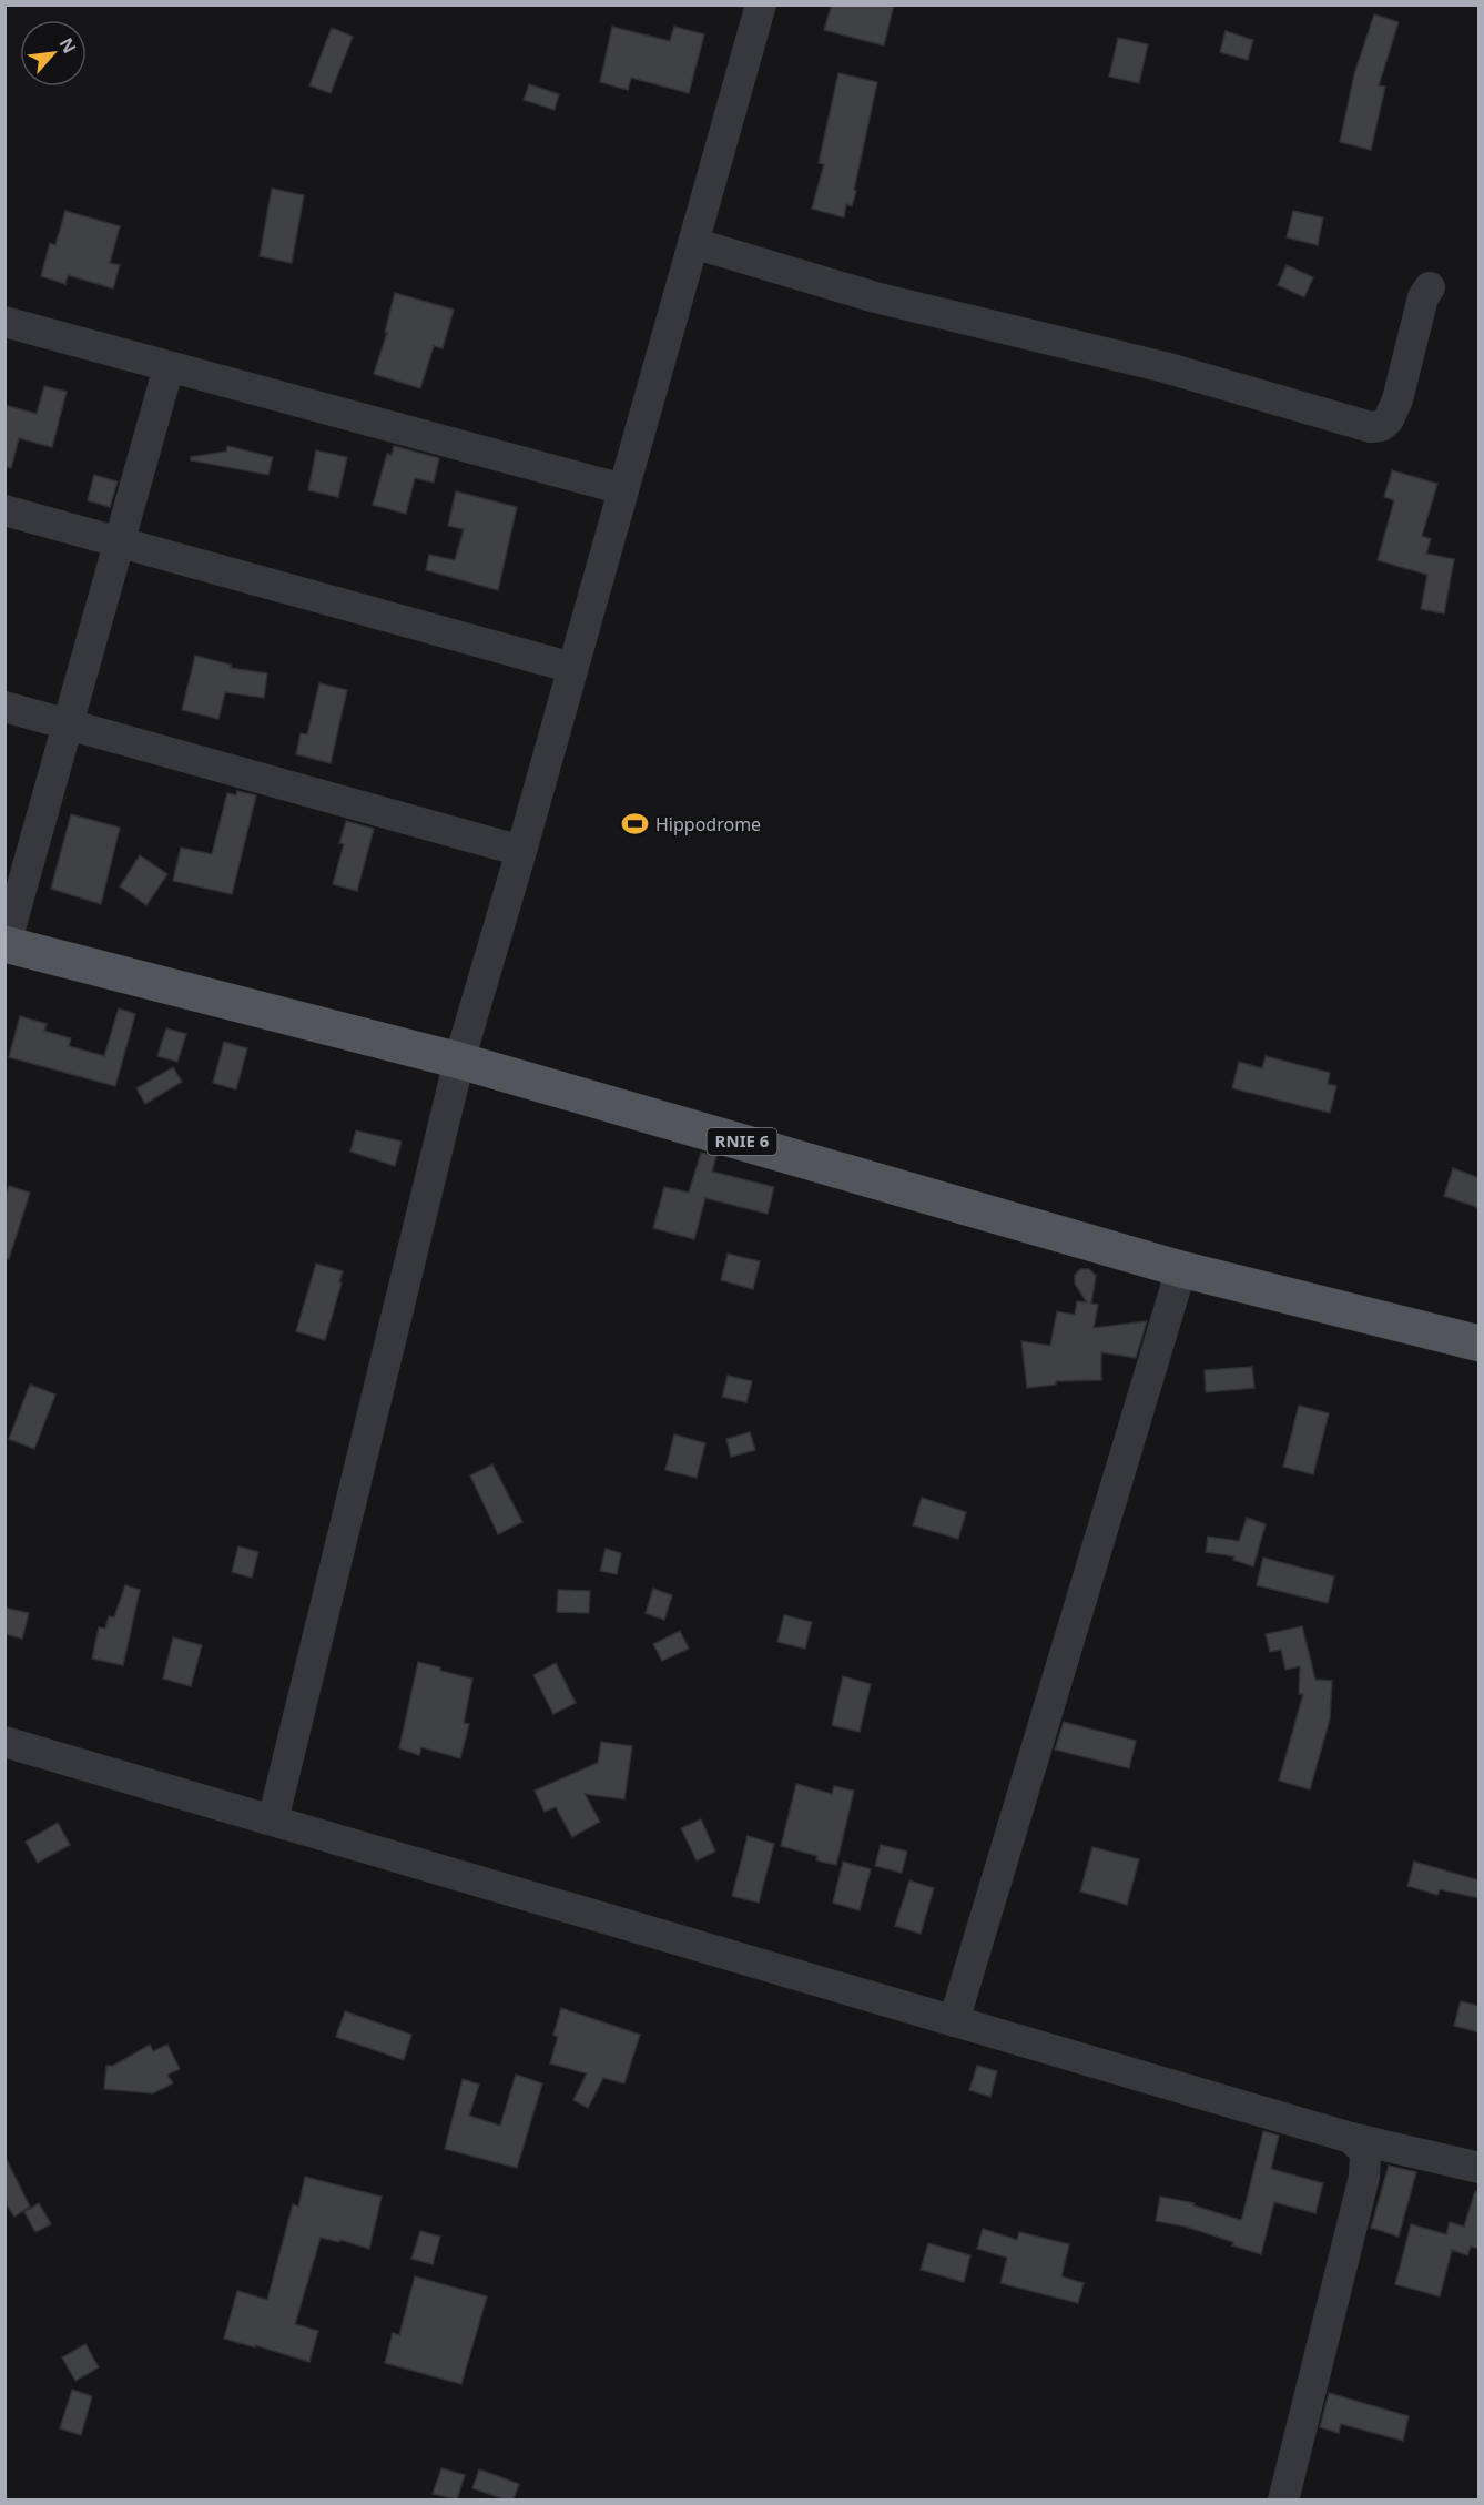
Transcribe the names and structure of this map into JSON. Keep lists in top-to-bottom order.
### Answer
{
  "streets": {
    "main road": ["RNIE 6"]
  },
  "places": {
    "sports": ["Hippodrome"]
  },
  "north": "top right"
}
